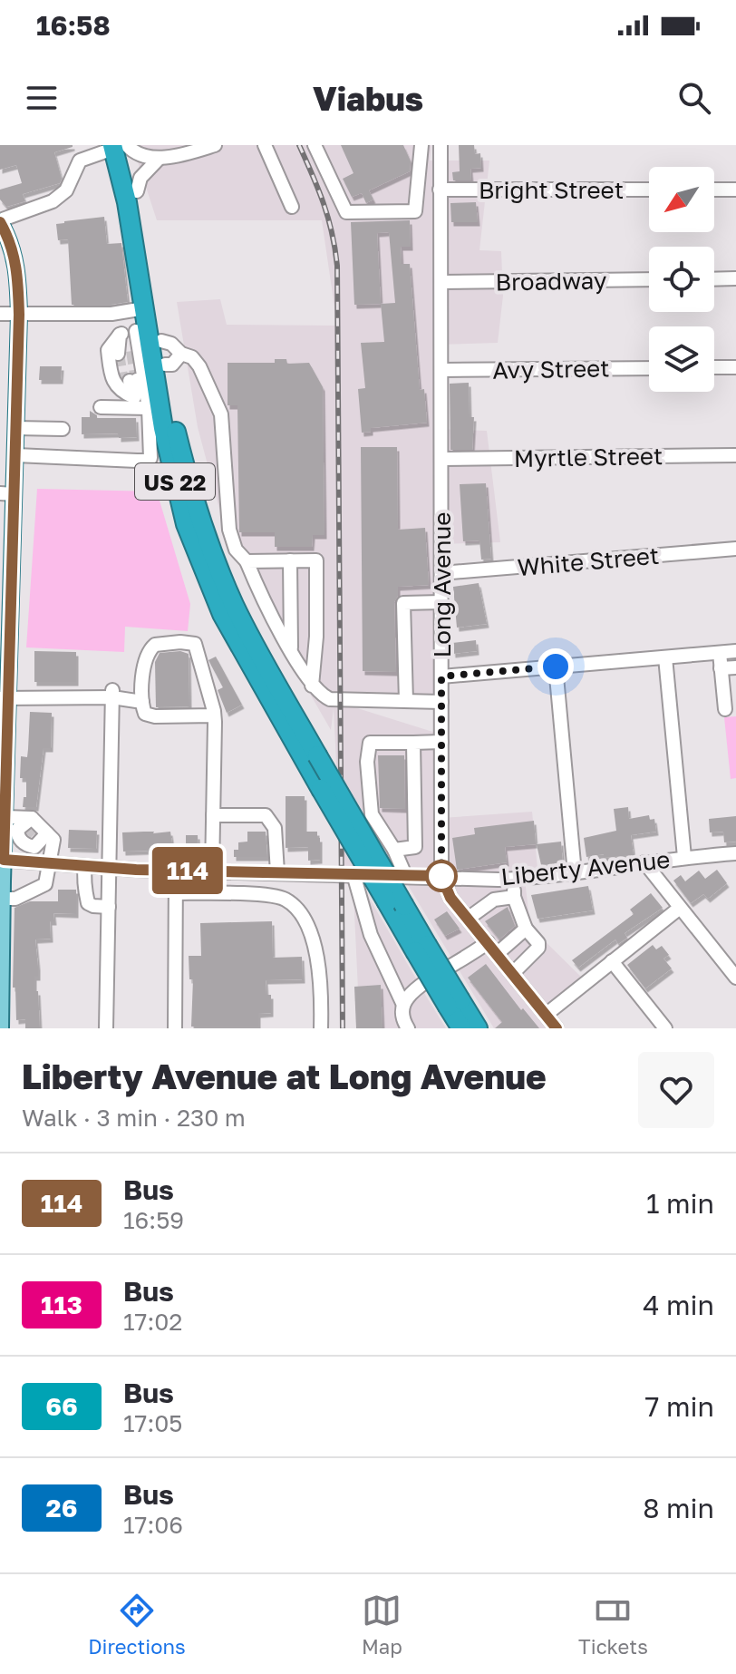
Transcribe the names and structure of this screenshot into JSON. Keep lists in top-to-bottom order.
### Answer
{
  "streets": {
    "highway": ["US 22"],
    "street": [
      "Bright Street",
      "Broadway",
      "Avy Street",
      "Myrtle Street",
      "White Street",
      "Long Avenue",
      "Liberty Avenue"
    ]
  },
  "crossings": [
    ["Bright Street", "Long Avenue"],
    ["Broadway", "Long Avenue"],
    ["Avy Street", "Long Avenue"],
    ["Myrtle Street", "Long Avenue"],
    ["White Street", "Long Avenue"],
    ["Long Avenue", "Liberty Avenue"]
  ],
  "lines": ["bus line 114"],
  "north": "bottom left",
  "page": {
    "status": "16:58",
    "header": "Viabus",
    "on_map": "114",
    "heading": ["Liberty Avenue at Long Avenue", "Walk · 3 min · 230 m"],
    "list": [
      {
        "mark": "114",
        "name": "Bus",
        "note": "16:59",
        "value": "1 min"
      },
      {
        "mark": "113",
        "name": "Bus",
        "note": "17:02",
        "value": "4 min"
      },
      {
        "mark": "66",
        "name": "Bus",
        "note": "17:05",
        "value": "7 min"
      },
      {
        "mark": "26",
        "name": "Bus",
        "note": "17:06",
        "value": "8 min"
      }
    ],
    "tabs": ["Directions", "Map", "Tickets"]
  }
}
